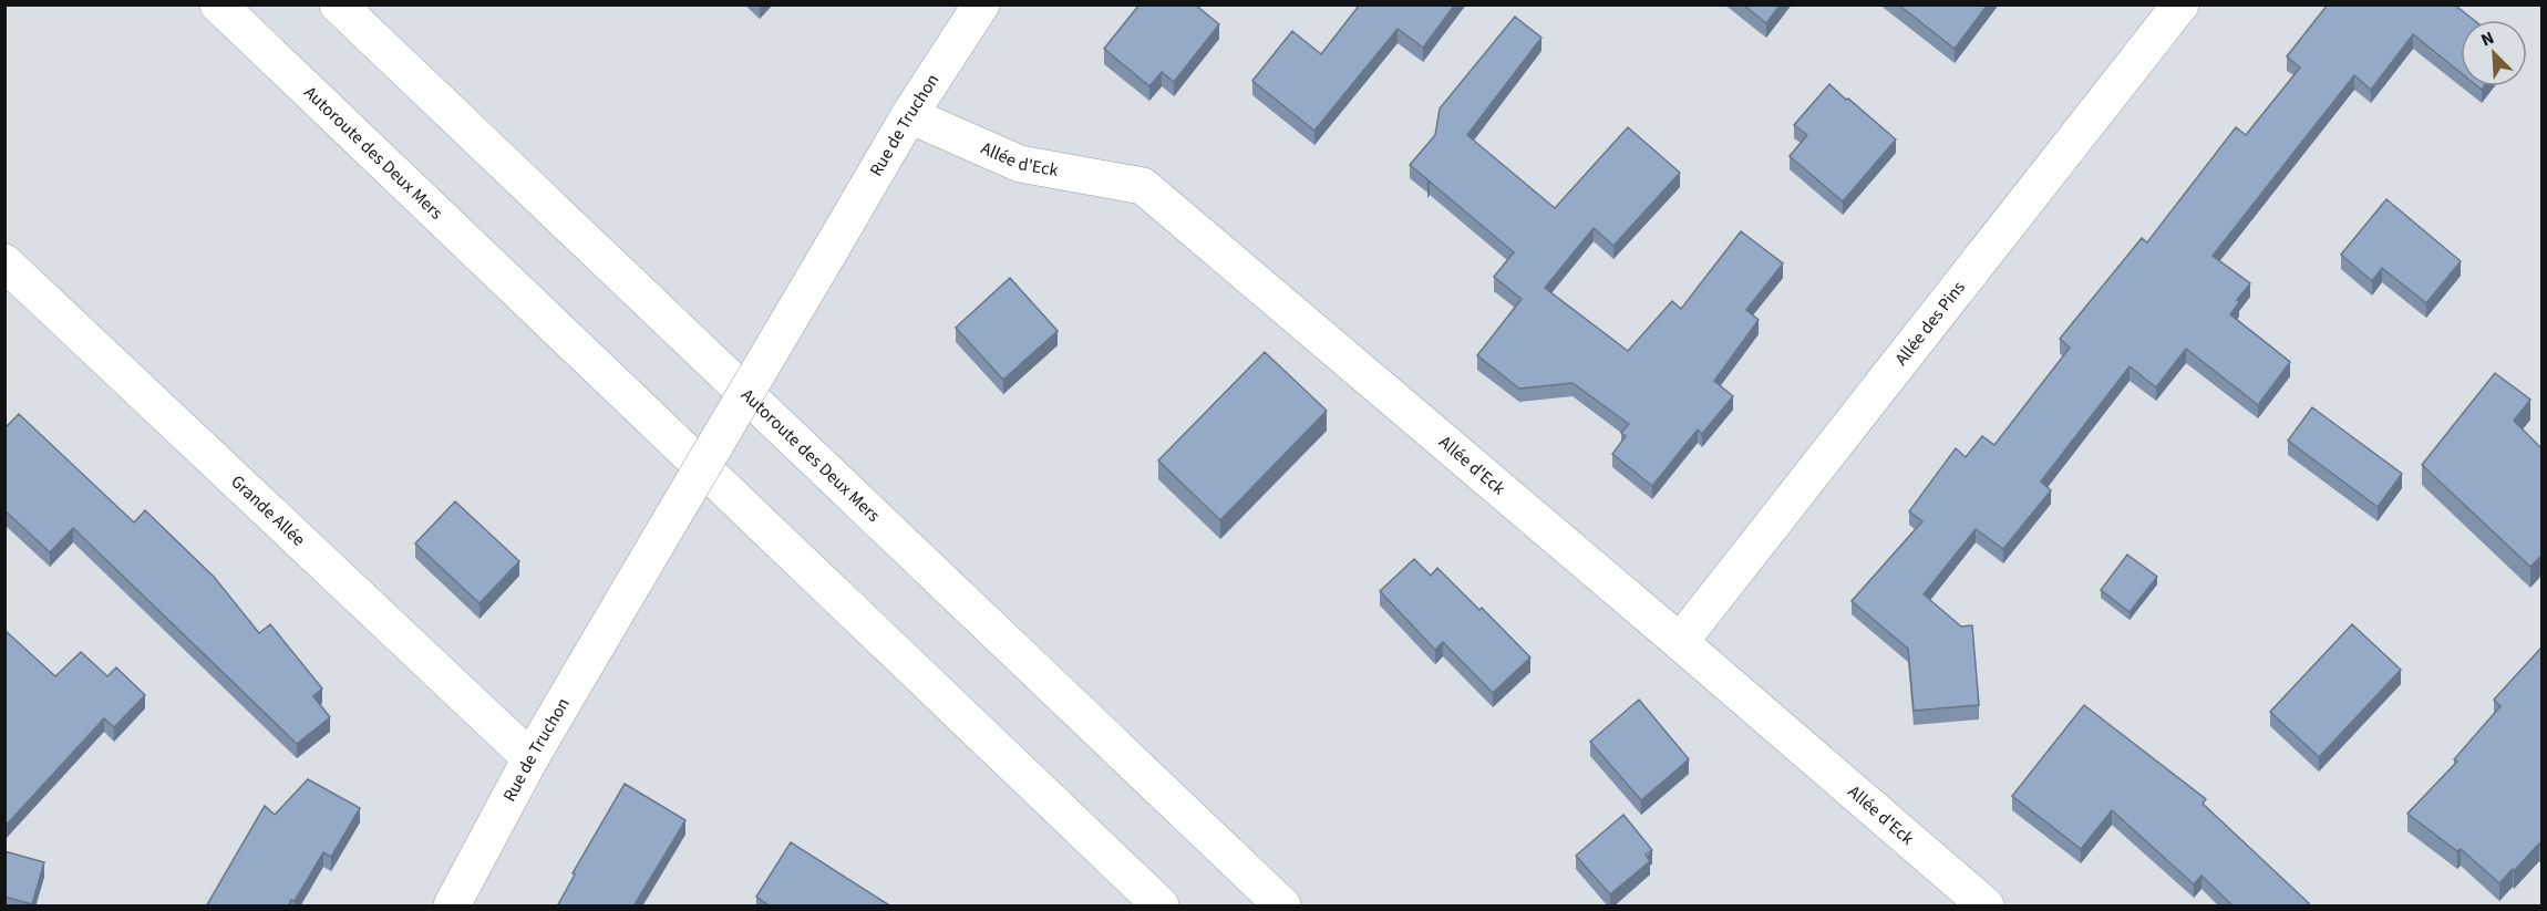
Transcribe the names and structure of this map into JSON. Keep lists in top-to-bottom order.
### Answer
{
  "streets": {
    "main road": [
      "Rue de Truchon",
      "Autoroute des Deux Mers",
      "Allée d'Eck",
      "Allée des Pins",
      "Grande Allée"
    ]
  },
  "crossings": [
    ["Rue de Truchon", "Allée d'Eck"],
    ["Rue de Truchon", "Grande Allée"],
    ["Allée d'Eck", "Allée des Pins"]
  ],
  "north": "top left"
}
